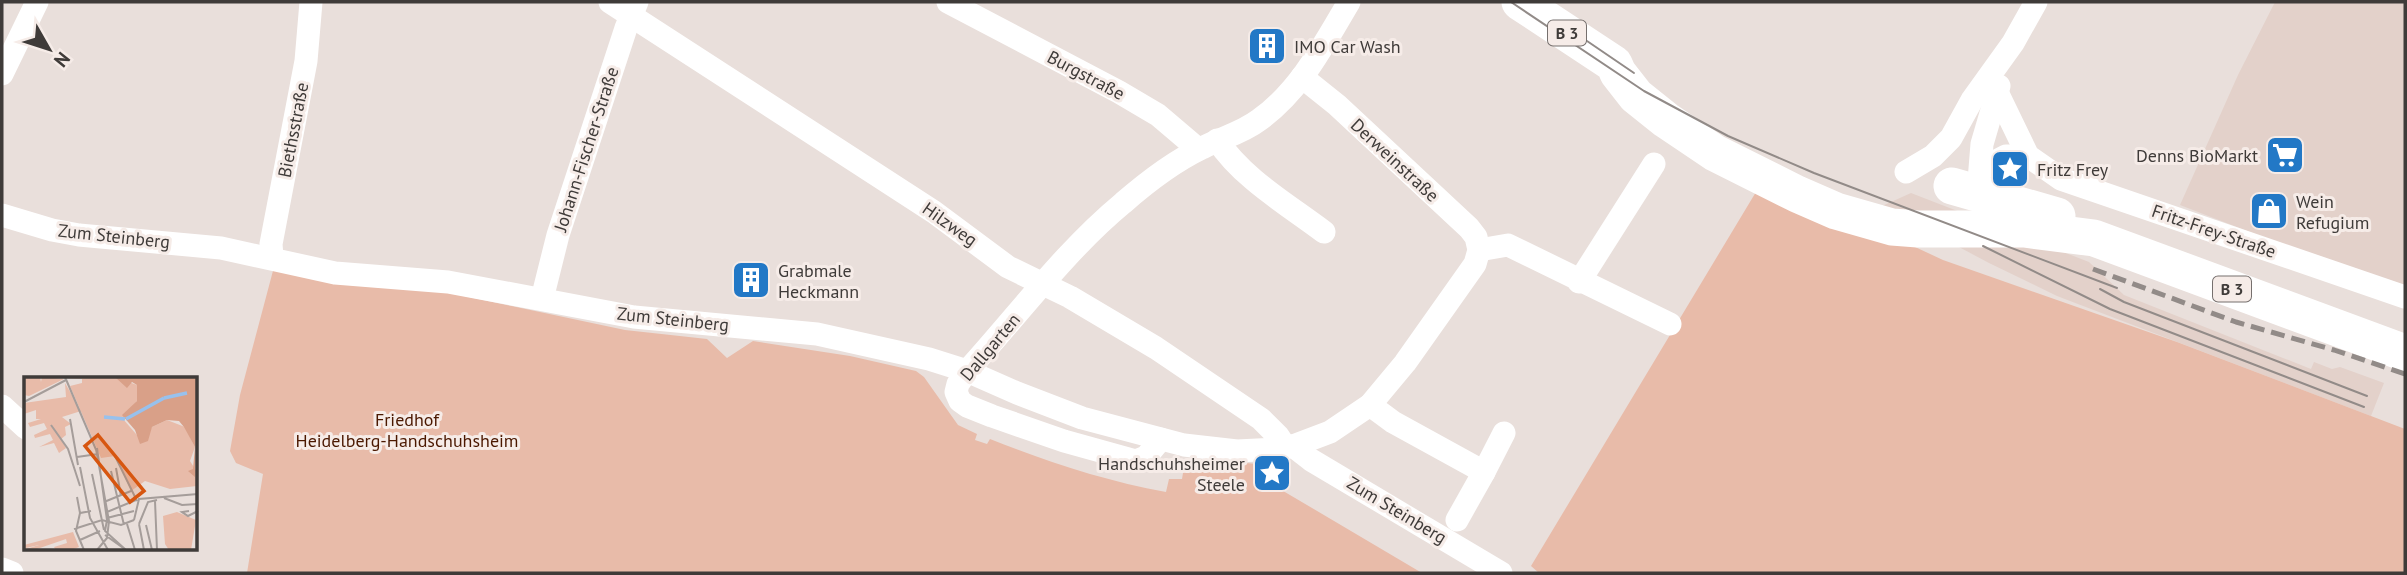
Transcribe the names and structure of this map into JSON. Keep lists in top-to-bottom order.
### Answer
{
  "streets": {
    "main road": ["B 3"],
    "street": [
      "Burgstraße",
      "Biethsstraße",
      "Johann-Fischer-Straße",
      "Derweinstraße",
      "Hilzweg",
      "Fritz-Frey-Straße",
      "Zum Steinberg",
      "Dallgarten"
    ]
  },
  "crossings": [
    ["Burgstraße", "Dallgarten"],
    ["Biethsstraße", "Zum Steinberg"],
    ["Johann-Fischer-Straße", "Hilzweg"],
    ["Johann-Fischer-Straße", "Zum Steinberg"],
    ["Derweinstraße", "Zum Steinberg"],
    ["Hilzweg", "Zum Steinberg"],
    ["Hilzweg", "Dallgarten"],
    ["Zum Steinberg", "Dallgarten"]
  ],
  "parks": ["Friedhof Heidelberg-Handschuhsheim"],
  "places": {
    "building": ["IMO Car Wash", "Grabmale Heckmann"],
    "supermarket": ["Denns BioMarkt"],
    "place": ["Fritz Frey", "Handschuhsheimer Steele"],
    "shop": ["Wein Refugium"]
  },
  "north": "bottom right"
}
